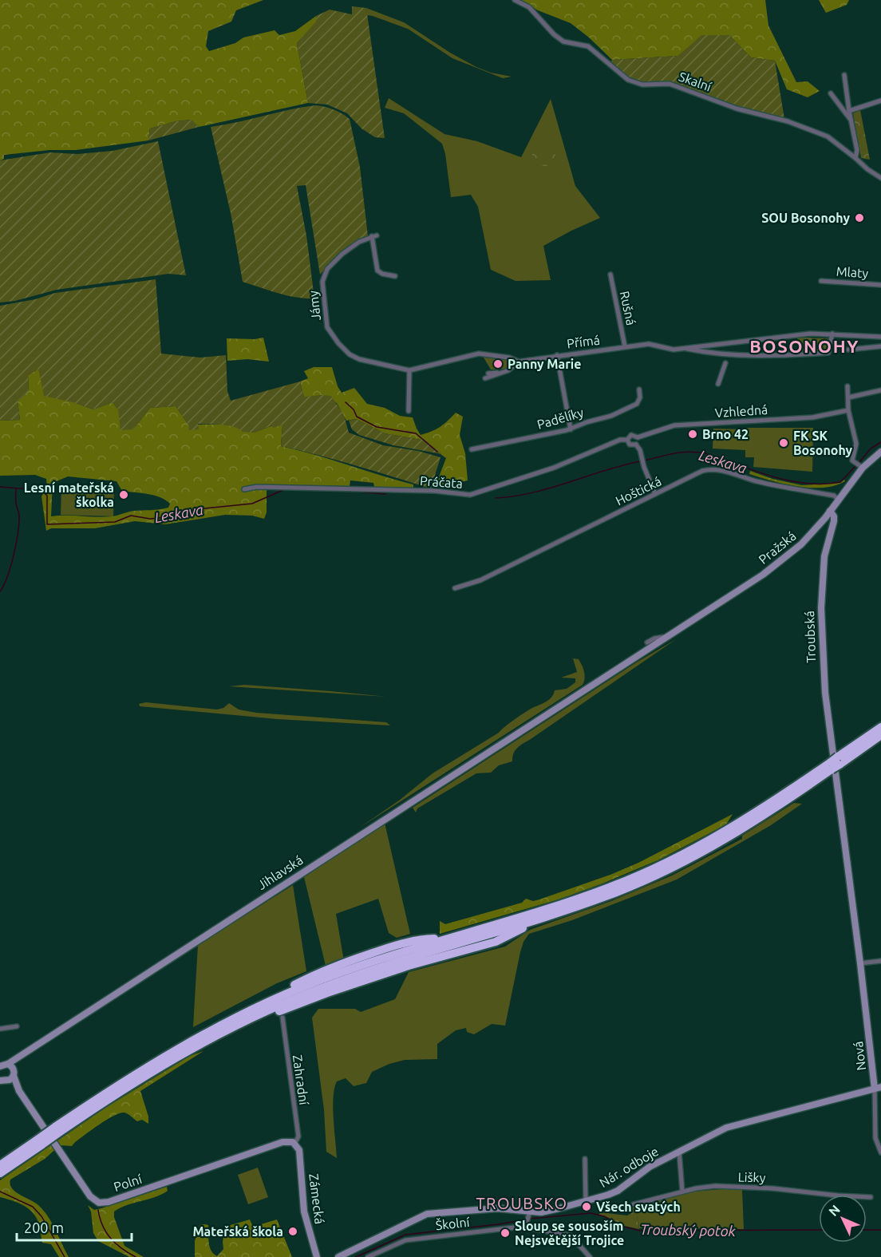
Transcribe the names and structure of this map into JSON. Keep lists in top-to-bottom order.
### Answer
{
  "streets": {
    "street": [
      "Skalní",
      "Mlaty",
      "Jámy",
      "Rušná",
      "Přímá",
      "Vzhledná",
      "Padělíky",
      "Práčata",
      "Hoštická",
      "Pražská",
      "Troubská",
      "Jihlavská",
      "Nová",
      "Zahradní",
      "Nár. odboje",
      "Lišky",
      "Polní",
      "Zámecká",
      "Školní"
    ]
  },
  "crossings": [
    ["Rušná", "Přímá"],
    ["Vzhledná", "Práčata"],
    ["Hoštická", "Pražská"],
    ["Pražská", "Troubská"],
    ["Pražská", "Jihlavská"],
    ["Troubská", "Nová"],
    ["Jihlavská", "Polní"],
    ["Nová", "Nár. odboje"],
    ["Zahradní", "Polní"],
    ["Zahradní", "Zámecká"],
    ["Polní", "Zámecká"]
  ],
  "districts": ["BOSONOHY", "TROUBSKO"],
  "water": ["Leskava", "Troubský potok"],
  "places": [
    "SOU Bosonohy",
    "Panny Marie",
    "Brno 42",
    "FK SK Bosonohy",
    "Lesní mateřská školka",
    "Všech svatých",
    "Mateřská škola",
    "Sloup se sousoším Nejsvětější Trojice"
  ],
  "scale_bar": "200 m",
  "north": "top left"
}
